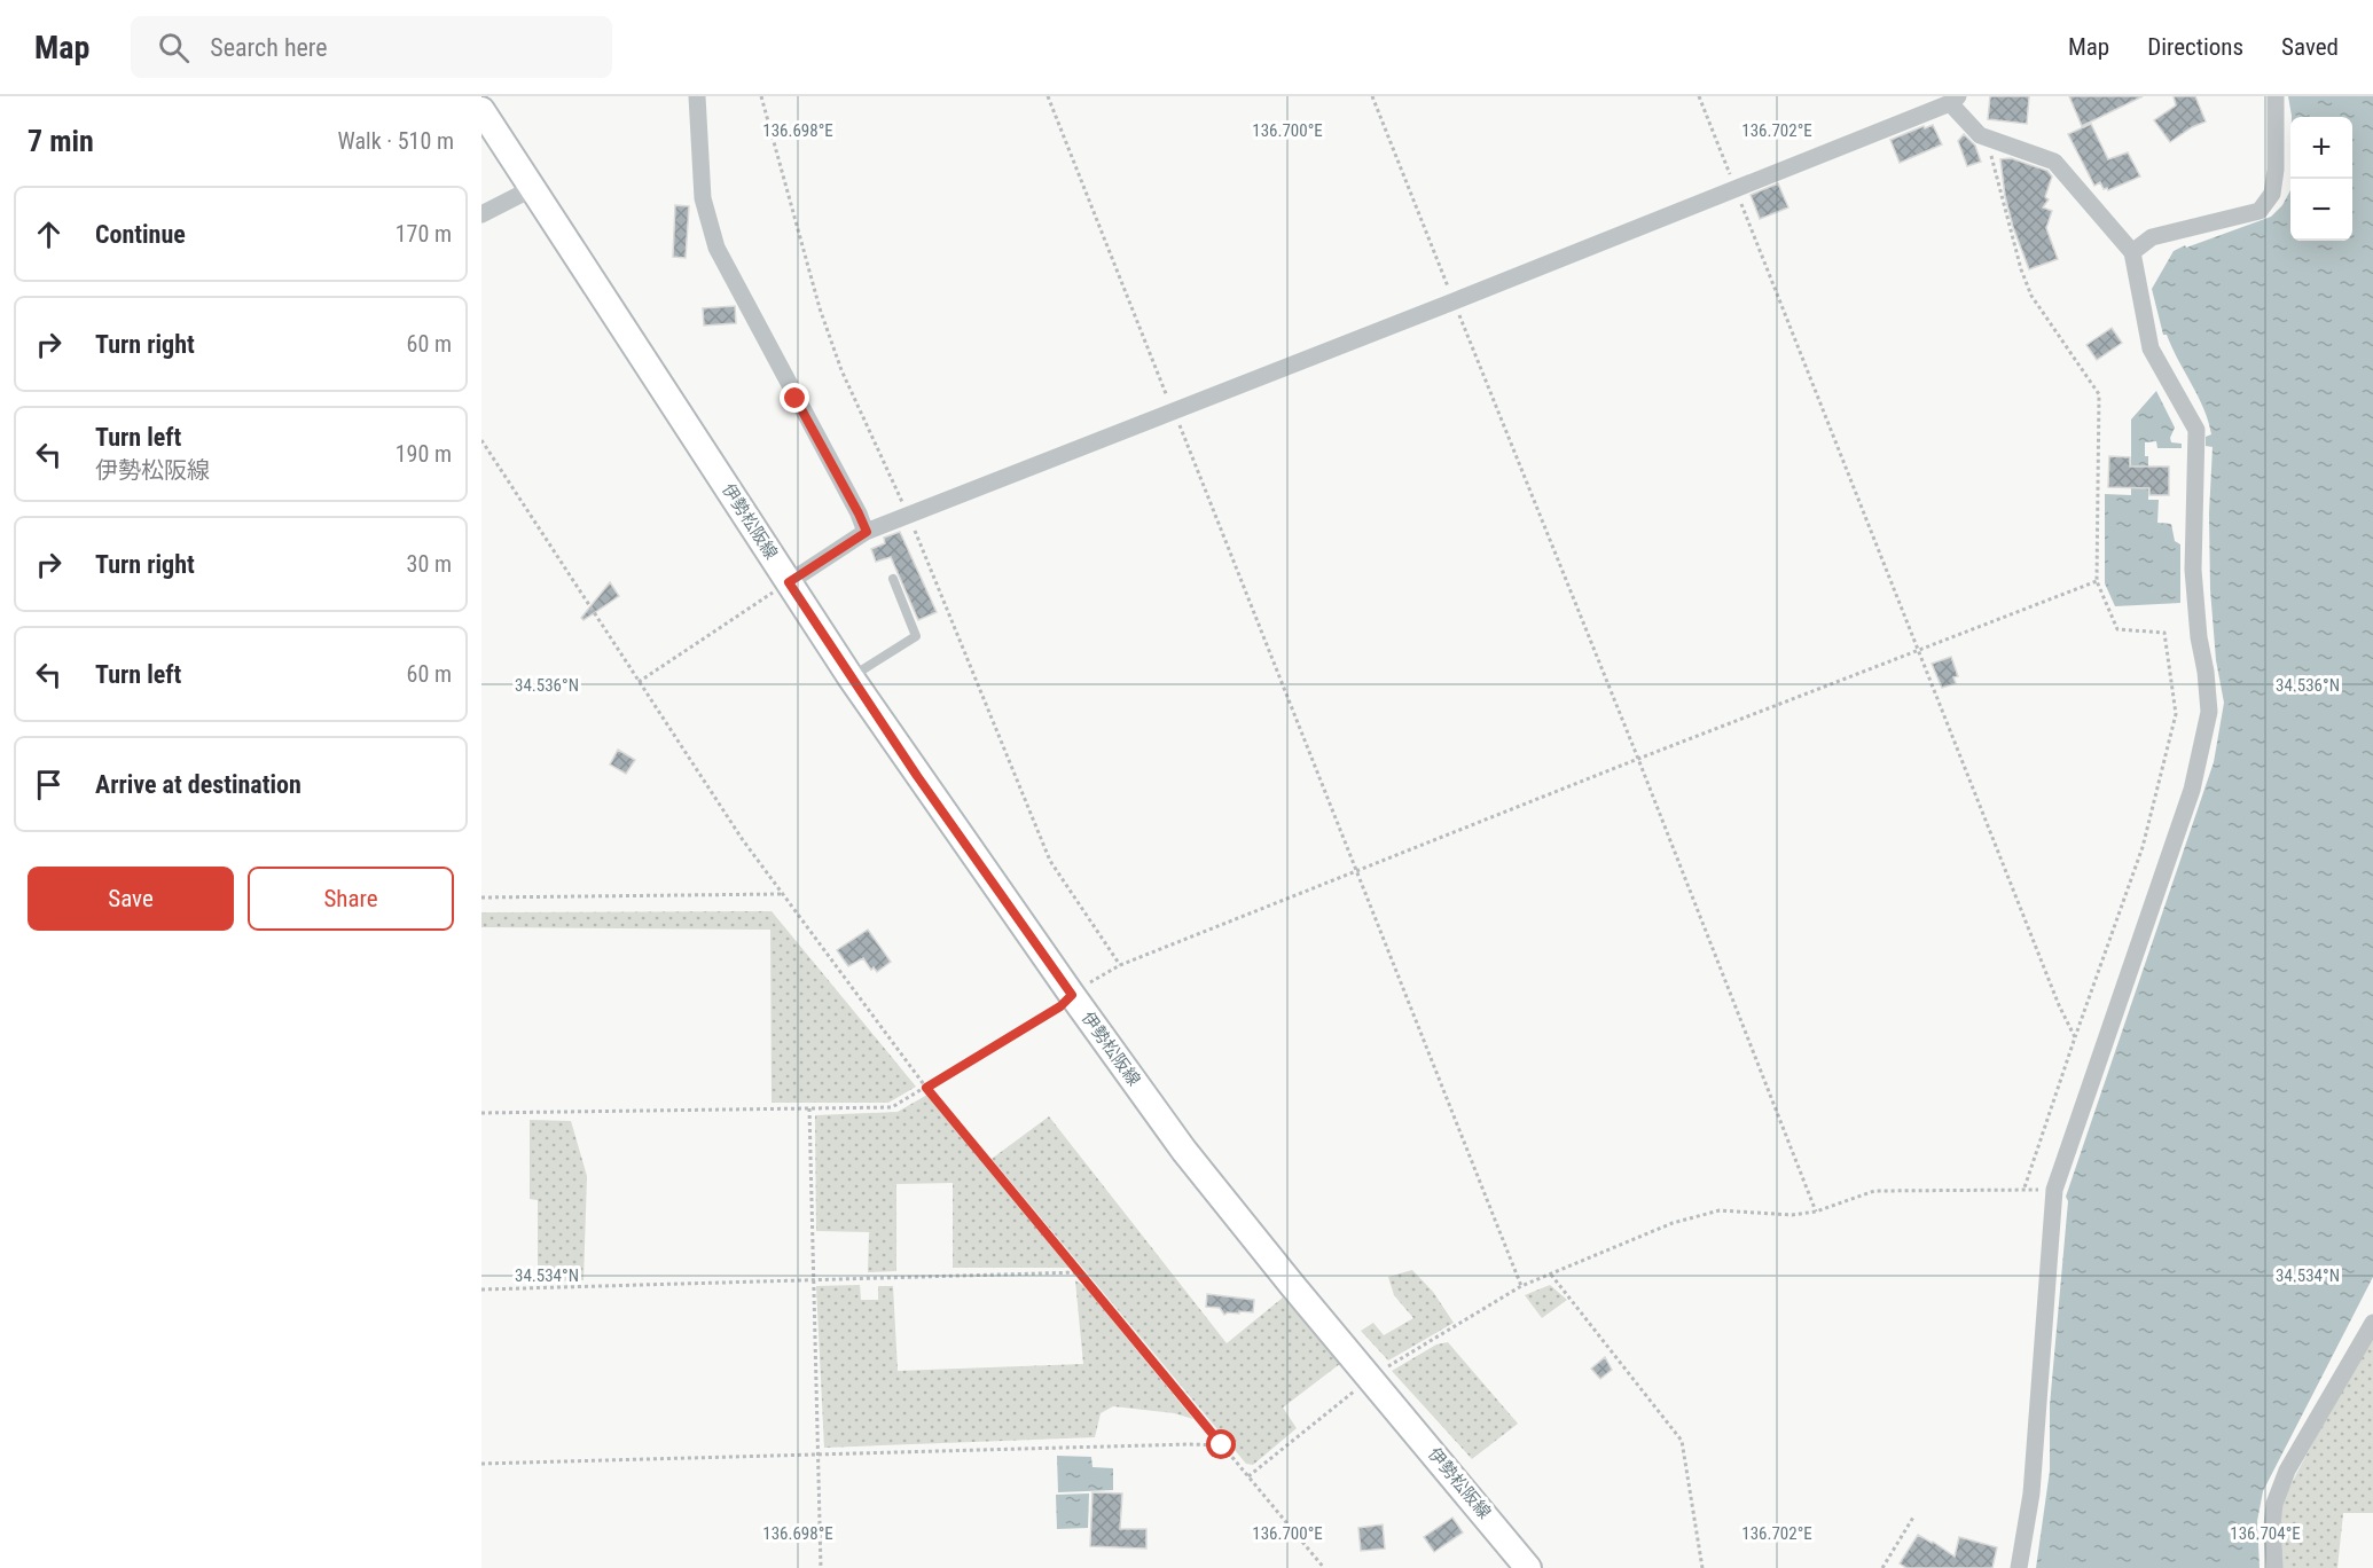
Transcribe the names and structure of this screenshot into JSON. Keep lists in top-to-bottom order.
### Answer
{
  "streets": {
    "main road": ["伊勢松阪線"]
  },
  "page": {
    "header": "Map",
    "search": "Search here",
    "nav": ["Map", "Directions", "Saved"],
    "heading": ["7 min", "Walk · 510 m"],
    "map_buttons": ["+", "−"],
    "list": [
      ["Continue", "170 m"],
      ["Turn right", "60 m"],
      ["Turn left", "伊勢松阪線", "190 m"],
      ["Turn right", "30 m"],
      ["Turn left", "60 m"],
      "Arrive at destination"
    ],
    "buttons": ["Save", "Share"]
  },
  "coordinates": [
    "136.698°E",
    "136.700°E",
    "136.702°E",
    "34.536°N",
    "34.534°N",
    "136.704°E"
  ]
}
